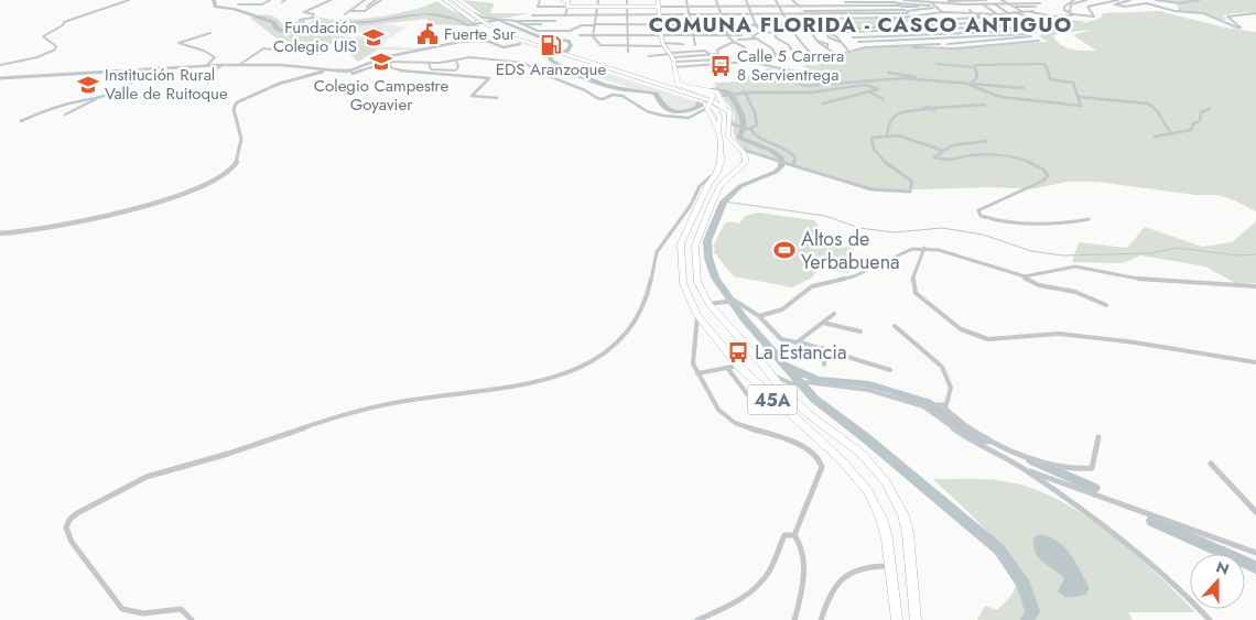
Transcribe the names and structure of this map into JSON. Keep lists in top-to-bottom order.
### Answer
{
  "streets": {
    "highway": ["45A"]
  },
  "districts": ["COMUNA FLORIDA - CASCO ANTIGUO"],
  "places": {
    "public building": ["Fuerte Sur"],
    "school or university": ["Fundación Colegio UIS", "Colegio Campestre Goyavier", "Institución Rural Valle de Ruitoque"],
    "fuel station": ["EDS Aranzoque"],
    "bus stop": ["Calle 5 Carrera 8 Servientrega", "La Estancia"],
    "sports": ["Altos de Yerbabuena"]
  },
  "north": "top"
}
